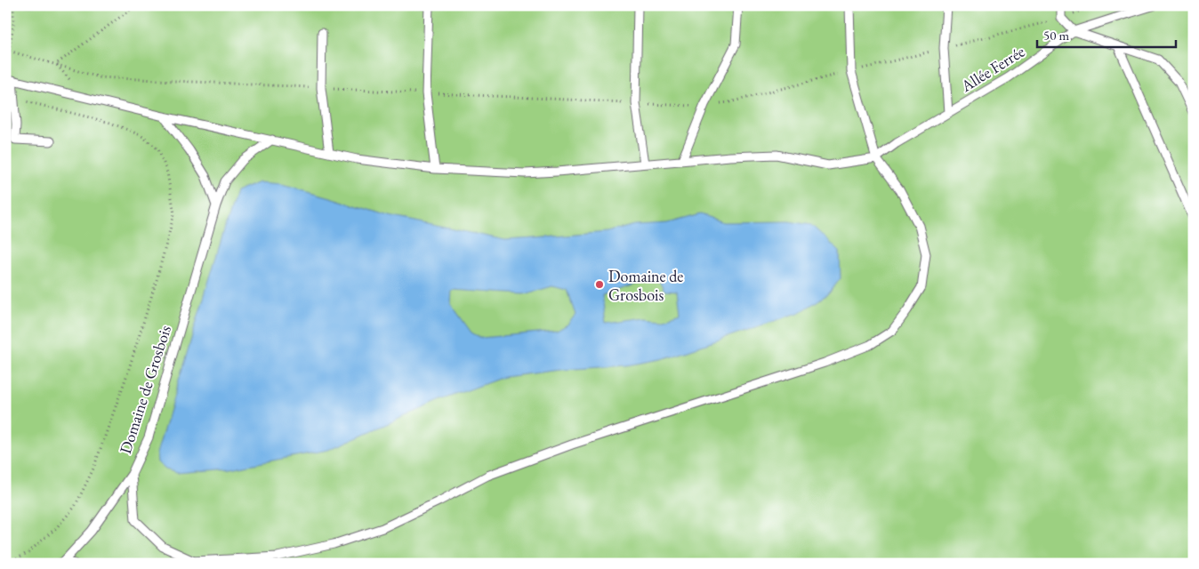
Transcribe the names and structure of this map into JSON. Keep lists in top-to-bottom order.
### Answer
{
  "streets": {
    "lane": ["Allée Ferrée", "Domaine de Grosbois"]
  },
  "places": ["Domaine de Grosbois"],
  "scale_bar": "50 m"
}
